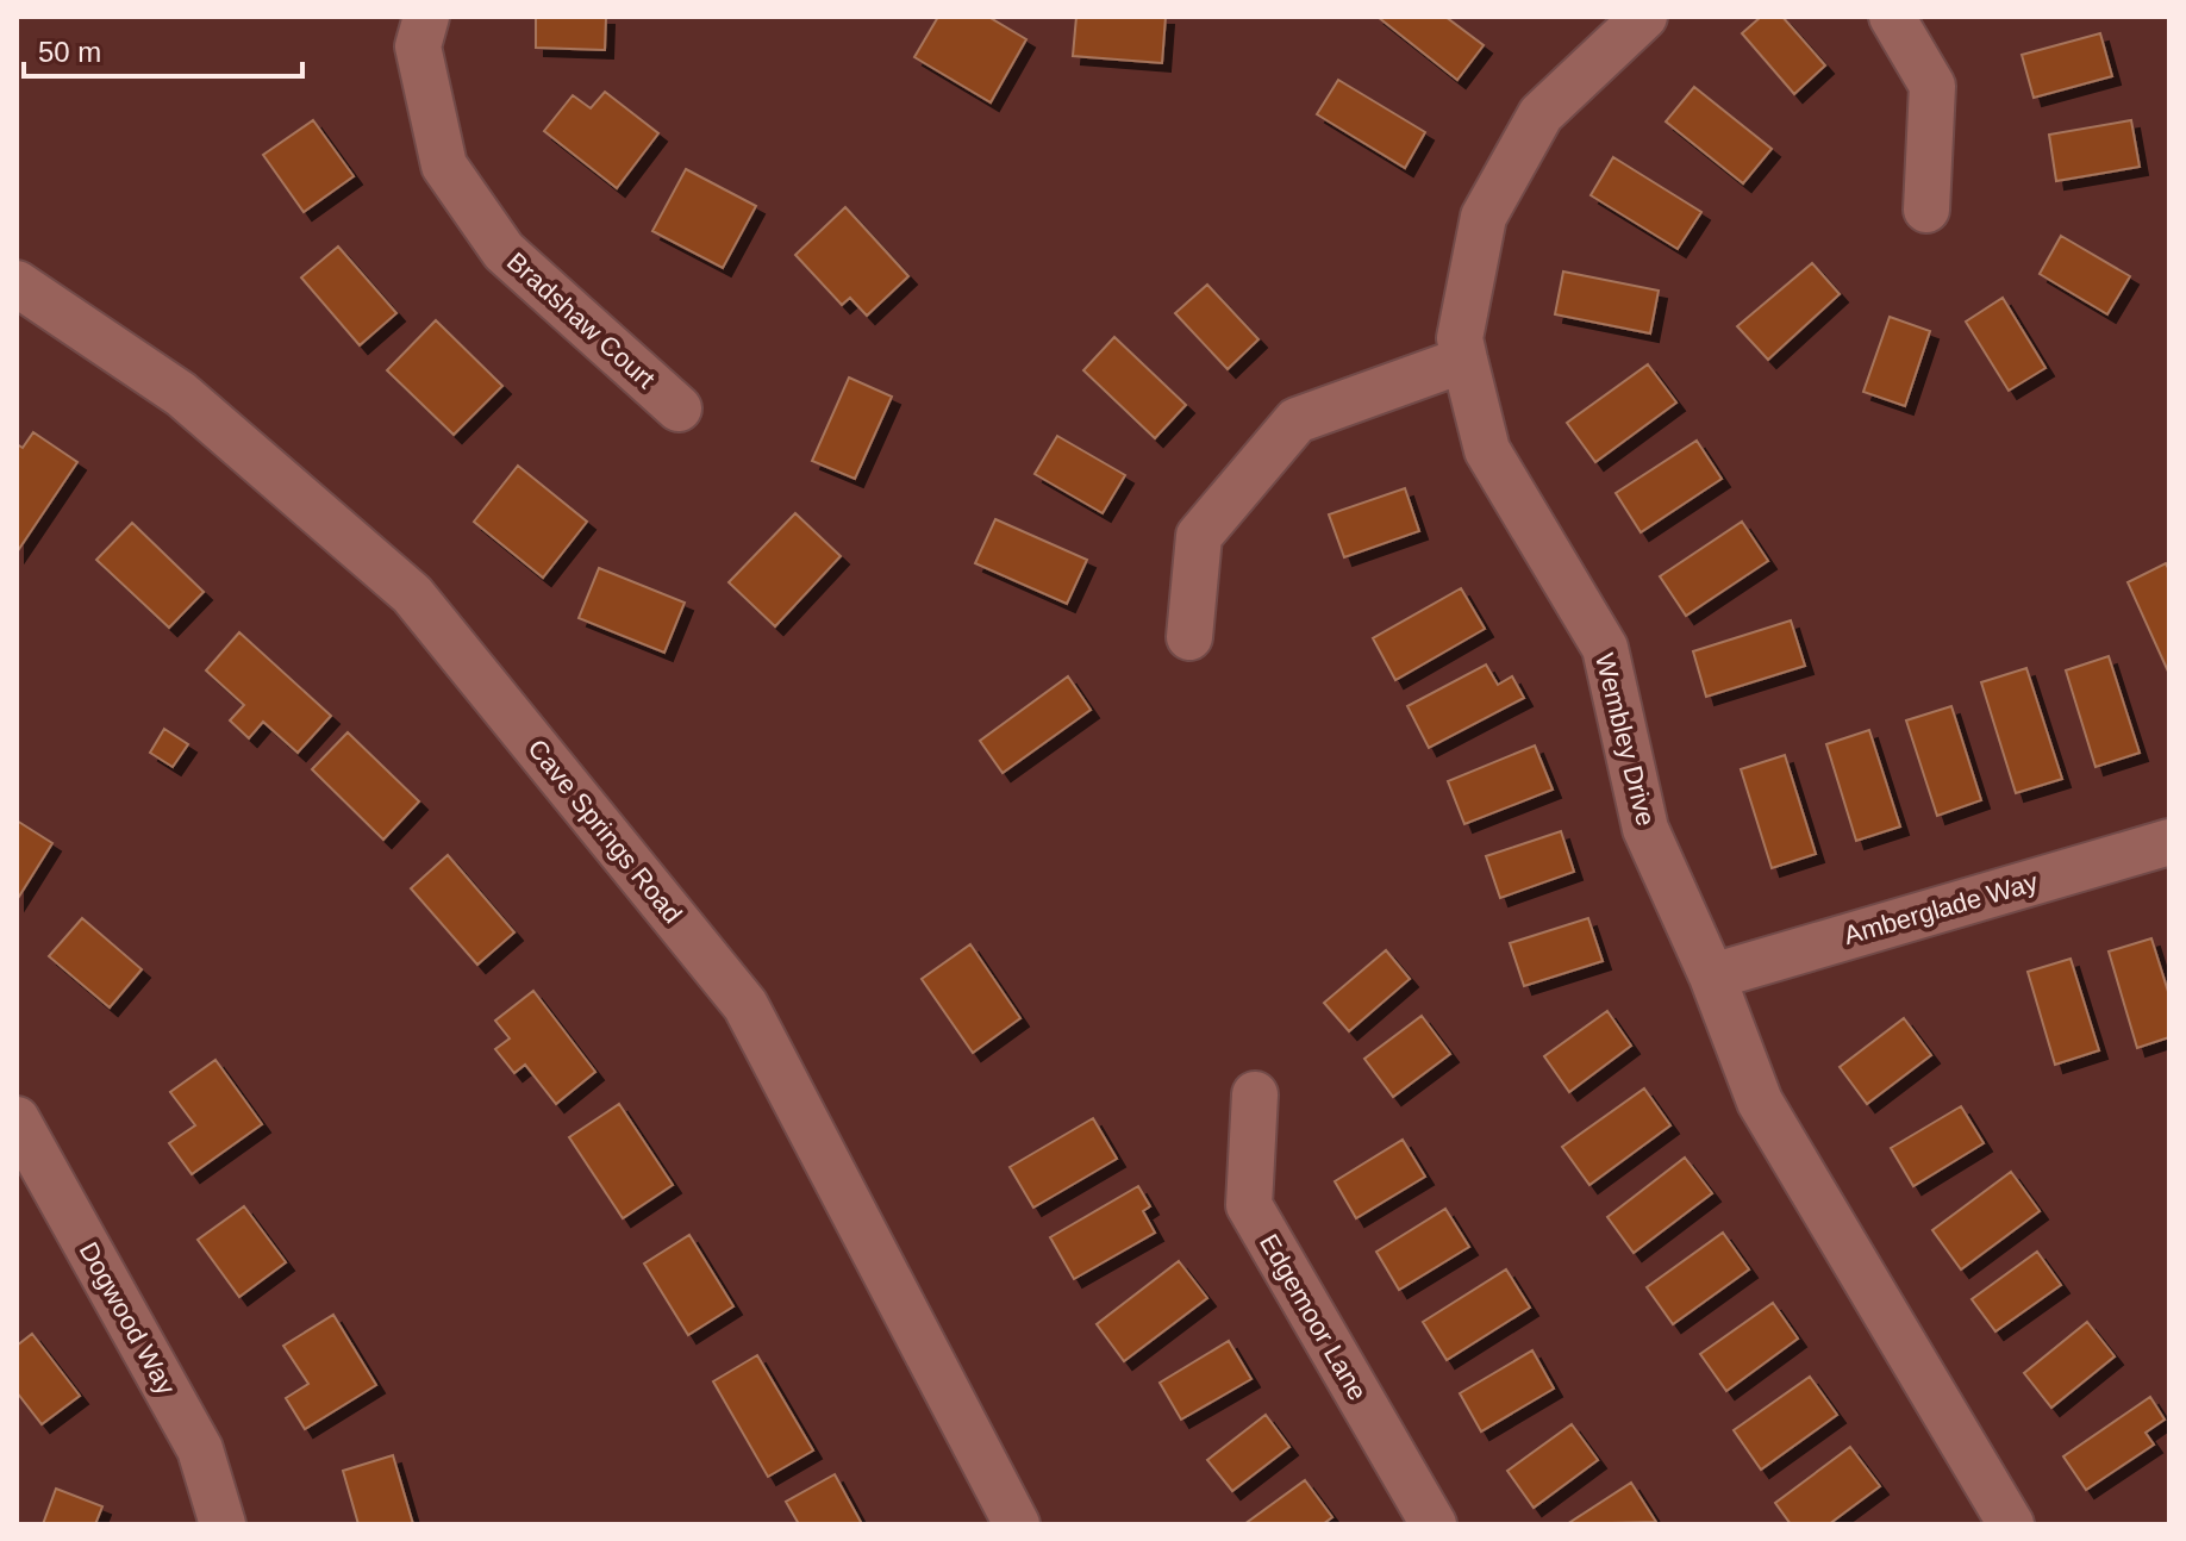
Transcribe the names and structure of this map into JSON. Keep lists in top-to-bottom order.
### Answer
{
  "streets": {
    "street": [
      "Bradshaw Court",
      "Wembley Drive",
      "Cave Springs Road",
      "Amberglade Way",
      "Edgemoor Lane",
      "Dogwood Way"
    ]
  },
  "crossings": [
    ["Wembley Drive", "Amberglade Way"]
  ],
  "scale_bar": "50 m"
}
